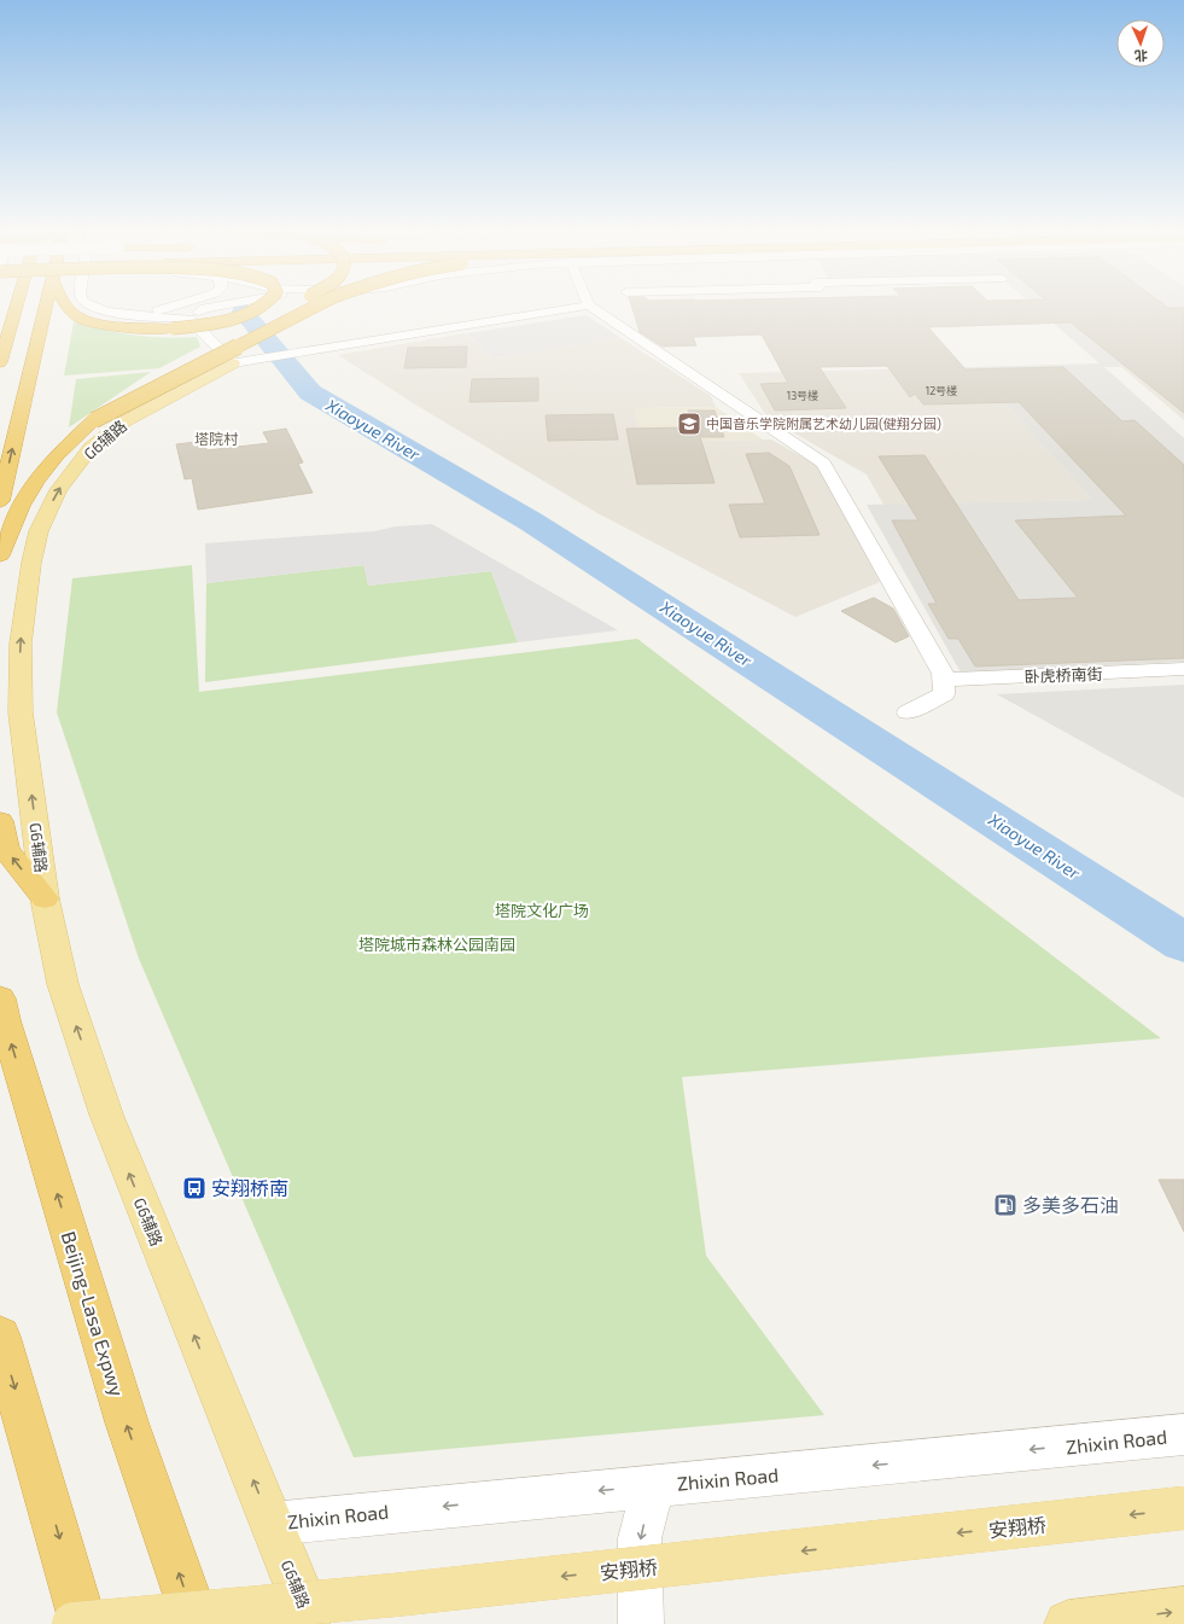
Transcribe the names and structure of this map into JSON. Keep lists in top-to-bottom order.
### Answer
{
  "streets": {
    "highway": ["Beijing-Lasa Expwy"],
    "main road": ["G6辅路", "安翔桥"],
    "street": ["卧虎桥南街", "Zhixin Road"]
  },
  "crossings": [
    ["G6辅路", "Zhixin Road"]
  ],
  "one_way": ["G6辅路", "Zhixin Road", "安翔桥"],
  "districts": ["塔院村"],
  "water": ["Xiaoyue River"],
  "parks": ["塔院文化广场", "塔院城市森林公园南园"],
  "places": {
    "school or university": ["中国音乐学院附属艺术幼儿园(健翔分园)"],
    "bus stop": ["安翔桥南"],
    "fuel station": ["多美多石油"]
  },
  "house_numbers": ["12号楼", "13号楼"],
  "north": "bottom"
}
